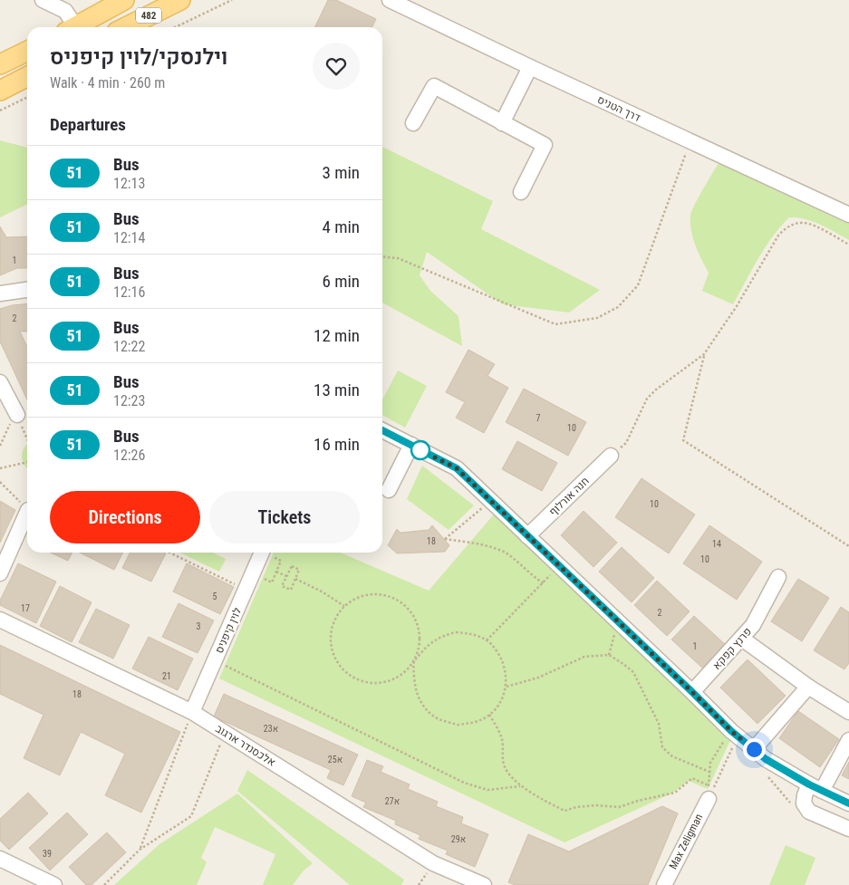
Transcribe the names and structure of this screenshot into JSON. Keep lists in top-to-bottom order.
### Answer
{
  "streets": {
    "main road": ["482"],
    "street": [
      "דרך הטניס",
      "חנה אורלוף",
      "לוין קיפניס",
      "פרנץ קפקא",
      "אלכסנדר ארגוב",
      "Max Zeligman"
    ]
  },
  "crossings": [
    ["לוין קיפניס", "אלכסנדר ארגוב"]
  ],
  "lines": ["bus line 51"],
  "house_numbers": [
    "1",
    "2",
    "7",
    "10",
    "10",
    "18",
    "14",
    "10",
    "5",
    "17",
    "2",
    "3",
    "1",
    "21",
    "18",
    "23א",
    "25א",
    "27א",
    "29א",
    "39"
  ],
  "page": {
    "heading": [
      ["וילנסקי/לוין קיפניס", "Walk · 4 min · 260 m"],
      "Departures"
    ],
    "list": [
      {
        "mark": "51",
        "name": "Bus",
        "note": "12:13",
        "value": "3 min"
      },
      {
        "mark": "51",
        "name": "Bus",
        "note": "12:14",
        "value": "4 min"
      },
      {
        "mark": "51",
        "name": "Bus",
        "note": "12:16",
        "value": "6 min"
      },
      {
        "mark": "51",
        "name": "Bus",
        "note": "12:22",
        "value": "12 min"
      },
      {
        "mark": "51",
        "name": "Bus",
        "note": "12:23",
        "value": "13 min"
      },
      {
        "mark": "51",
        "name": "Bus",
        "note": "12:26",
        "value": "16 min"
      }
    ],
    "buttons": ["Directions", "Tickets"]
  }
}
